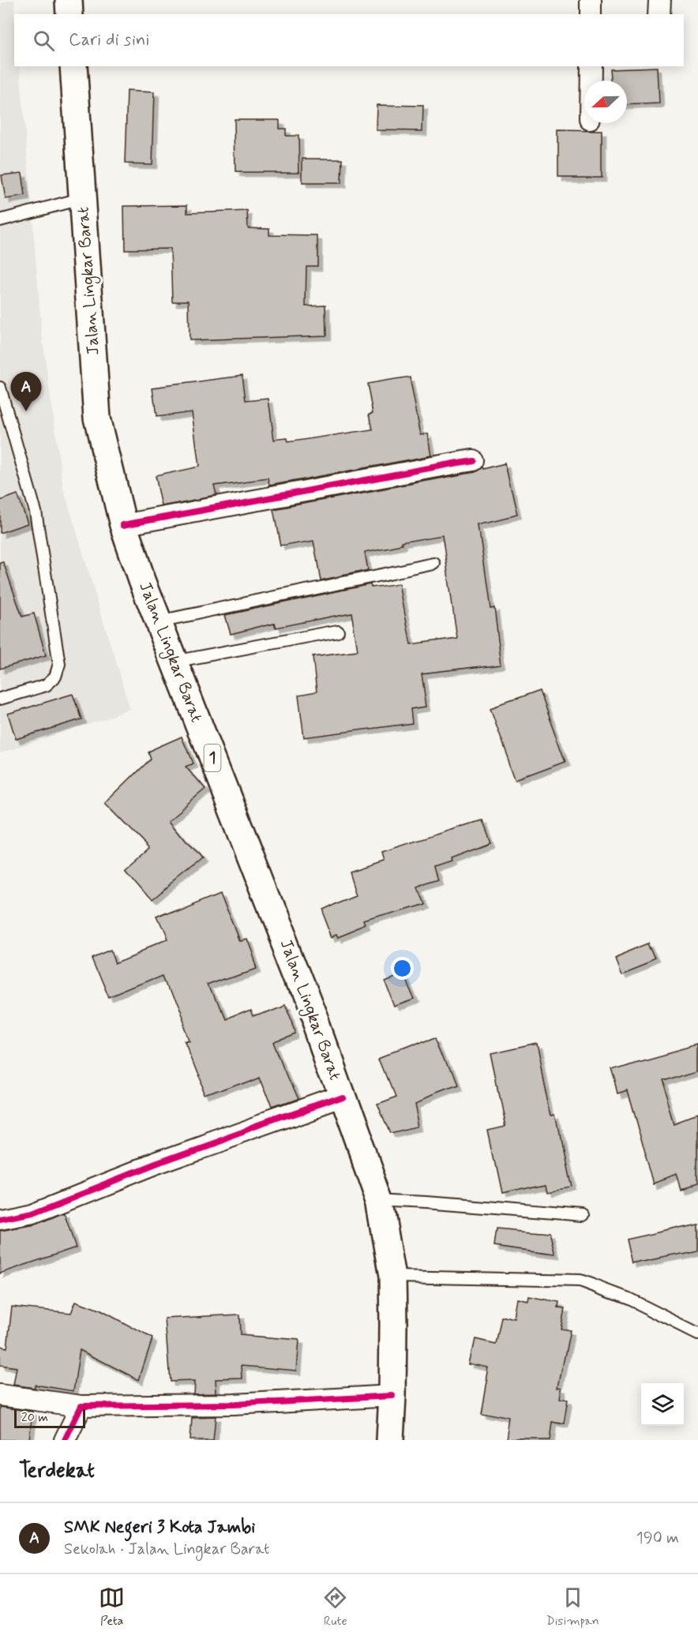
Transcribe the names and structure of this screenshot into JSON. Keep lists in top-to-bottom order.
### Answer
{
  "streets": {
    "highway": ["Jalan Lingkar Barat", "1"]
  },
  "scale_bar": "20 m",
  "north": "left",
  "page": {
    "search": "Cari di sini",
    "pins": "A",
    "scale": "20 m",
    "heading": "Terdekat",
    "list": [
      {
        "mark": "A",
        "name": "SMK Negeri 3 Kota Jambi",
        "note": "Sekolah · Jalan Lingkar Barat",
        "value": "190 m"
      }
    ],
    "nav": ["Peta", "Rute", "Disimpan"]
  }
}
